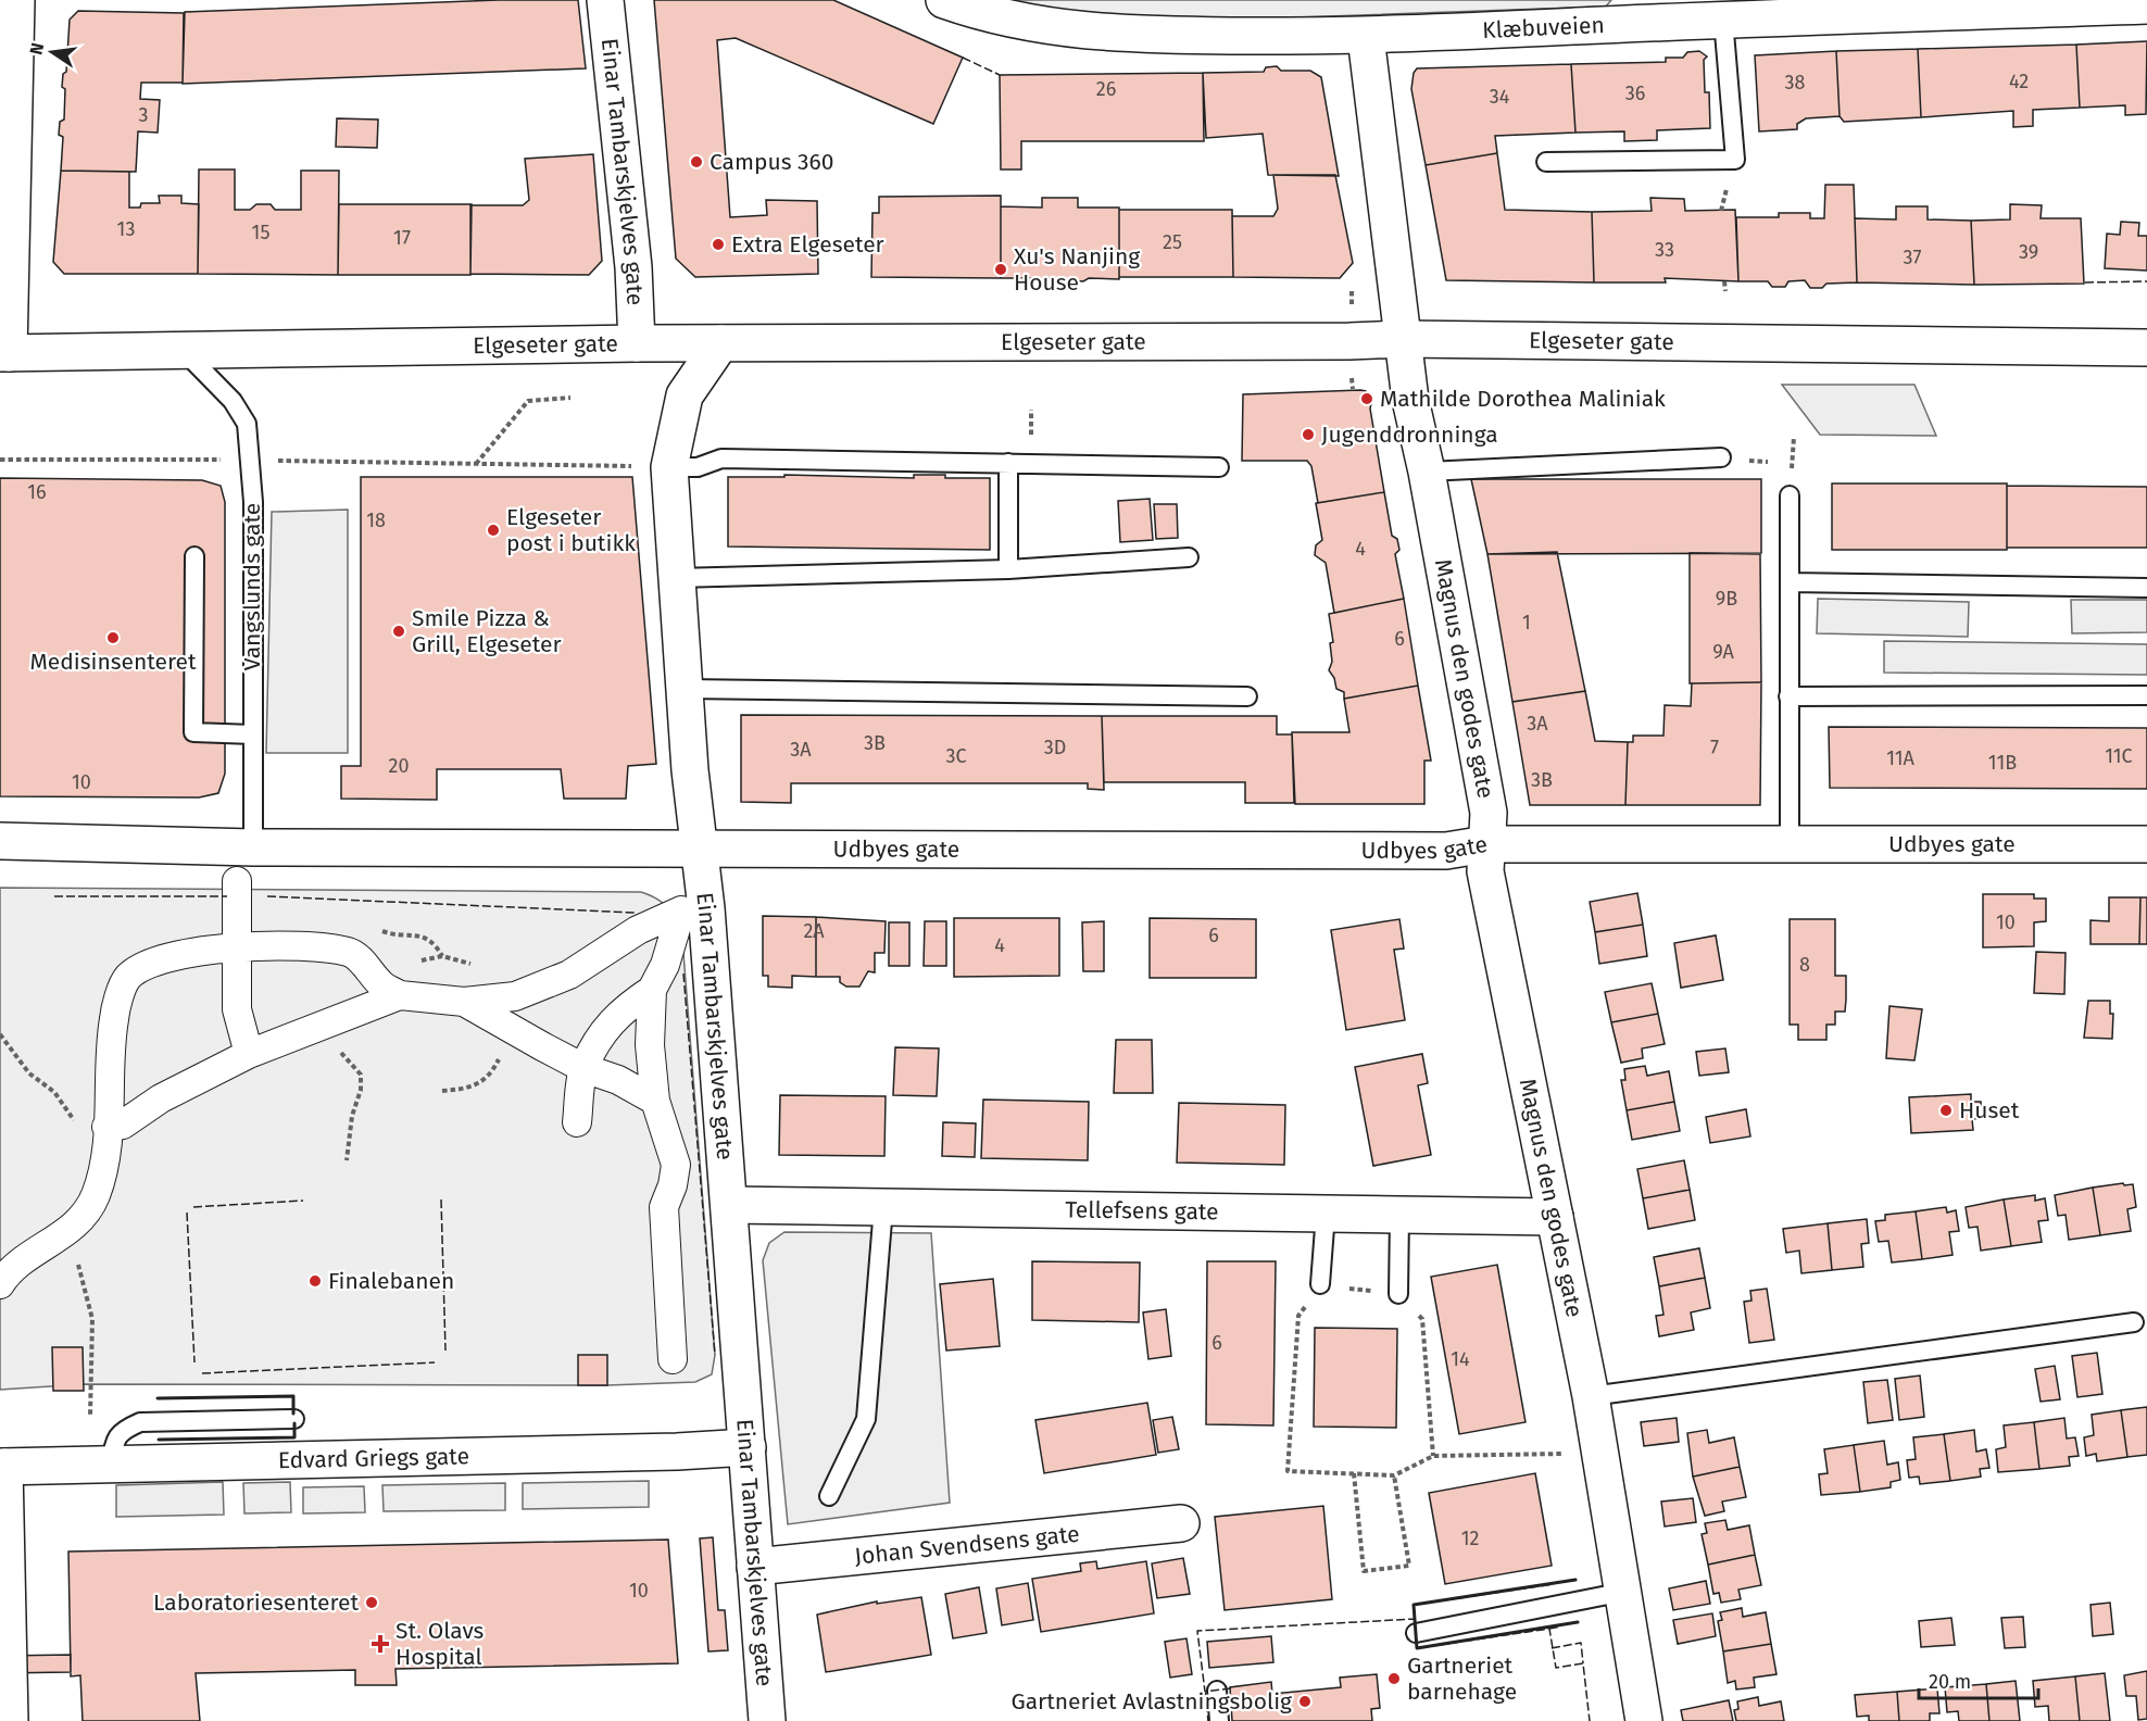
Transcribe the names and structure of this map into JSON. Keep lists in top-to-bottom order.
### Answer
{
  "streets": {
    "street": [
      "Klæbuveien",
      "Einar Tambarskjelves gate",
      "Elgeseter gate",
      "Magnus den godes gate",
      "Udbyes gate",
      "Tellefsens gate",
      "Edvard Griegs gate",
      "Johan Svendsens gate"
    ],
    "lane": ["Vangslunds gate"]
  },
  "crossings": [
    ["Klæbuveien", "Magnus den godes gate"],
    ["Einar Tambarskjelves gate", "Elgeseter gate"],
    ["Einar Tambarskjelves gate", "Udbyes gate"],
    ["Einar Tambarskjelves gate", "Tellefsens gate"],
    ["Einar Tambarskjelves gate", "Edvard Griegs gate"],
    ["Einar Tambarskjelves gate", "Johan Svendsens gate"],
    ["Elgeseter gate", "Vangslunds gate"],
    ["Elgeseter gate", "Magnus den godes gate"],
    ["Magnus den godes gate", "Udbyes gate"],
    ["Magnus den godes gate", "Tellefsens gate"]
  ],
  "places": {
    "other": [
      "Campus 360",
      "Extra Elgeseter",
      "Xu's Nanjing House",
      "Mathilde Dorothea Maliniak",
      "Jugenddronninga",
      "Elgeseter post i butikk",
      "Smile Pizza & Grill, Elgeseter",
      "Medisinsenteret",
      "Huset",
      "Finalebanen",
      "Laboratoriesenteret",
      "Gartneriet barnehage",
      "Gartneriet Avlastningsbolig"
    ],
    "health": ["St. Olavs Hospital"]
  },
  "house_numbers": [
    "42",
    "38",
    "26",
    "36",
    "34",
    "3",
    "13",
    "15",
    "17",
    "25",
    "33",
    "39",
    "37",
    "16",
    "18",
    "4",
    "9B",
    "1",
    "6",
    "9A",
    "3A",
    "3B",
    "3D",
    "7",
    "3A",
    "3C",
    "11C",
    "11A",
    "11B",
    "20",
    "3B",
    "10",
    "10",
    "2A",
    "6",
    "4",
    "8",
    "6",
    "14",
    "12",
    "10"
  ],
  "scale_bar": "20 m",
  "north": "left"
}
